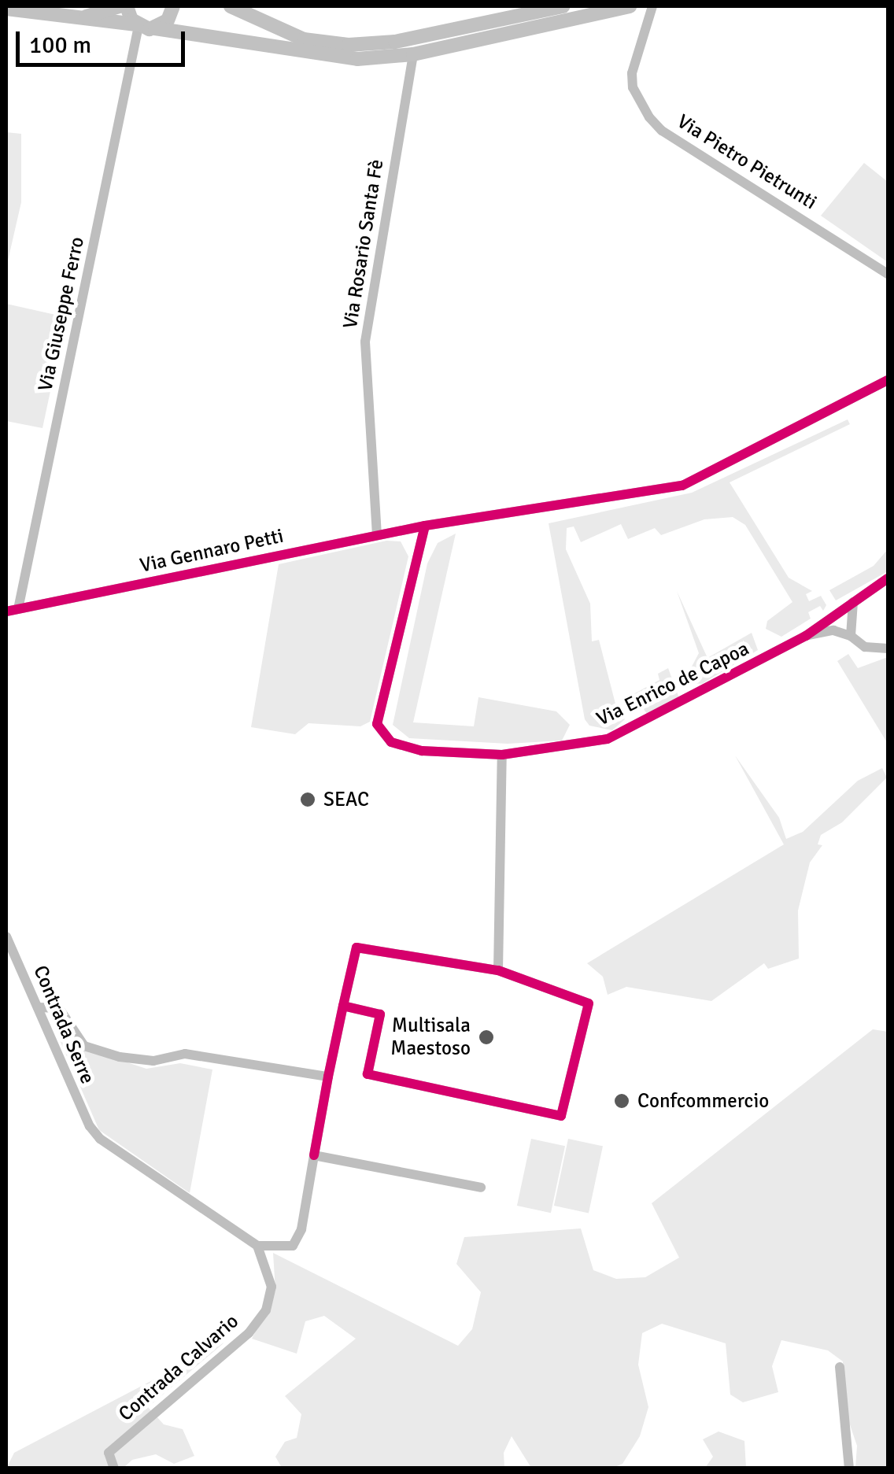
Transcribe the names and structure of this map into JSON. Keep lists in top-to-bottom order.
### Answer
{
  "streets": {
    "street": [
      "Via Pietro Pietrunti",
      "Via Rosario Santa Fè",
      "Via Giuseppe Ferro",
      "Via Gennaro Petti",
      "Via Enrico de Capoa",
      "Contrada Serre",
      "Contrada Calvario"
    ]
  },
  "crossings": [
    ["Via Rosario Santa Fè", "Via Gennaro Petti"],
    ["Via Giuseppe Ferro", "Via Gennaro Petti"],
    ["Via Gennaro Petti", "Via Enrico de Capoa"],
    ["Contrada Serre", "Contrada Calvario"]
  ],
  "places": ["SEAC", "Multisala Maestoso", "Confcommercio"],
  "scale_bar": "100 m"
}
